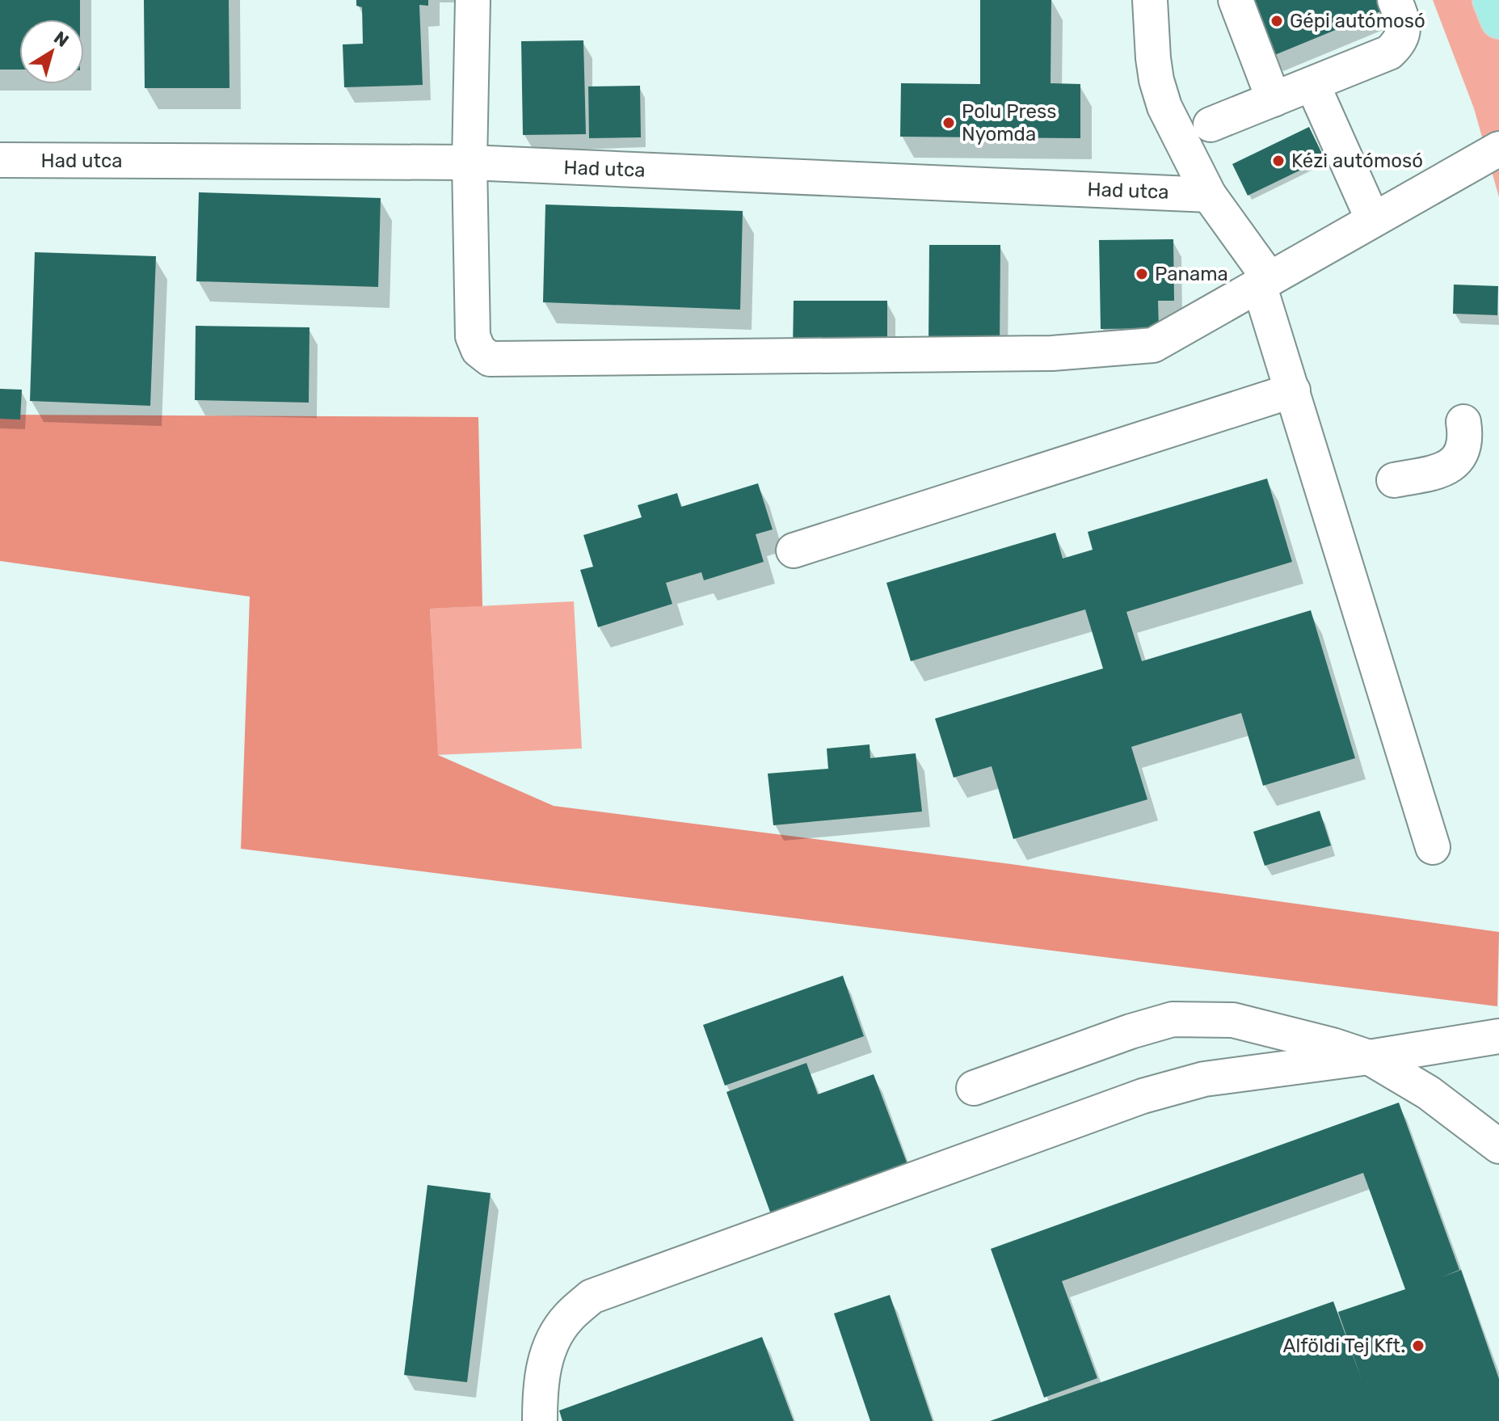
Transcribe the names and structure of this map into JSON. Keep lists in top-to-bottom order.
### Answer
{
  "streets": {
    "street": ["Had utca"]
  },
  "places": [
    "Gépi autómosó",
    "Polu Press Nyomda",
    "Kézi autómosó",
    "Panama",
    "Alföldi Tej Kft."
  ],
  "north": "top right"
}
